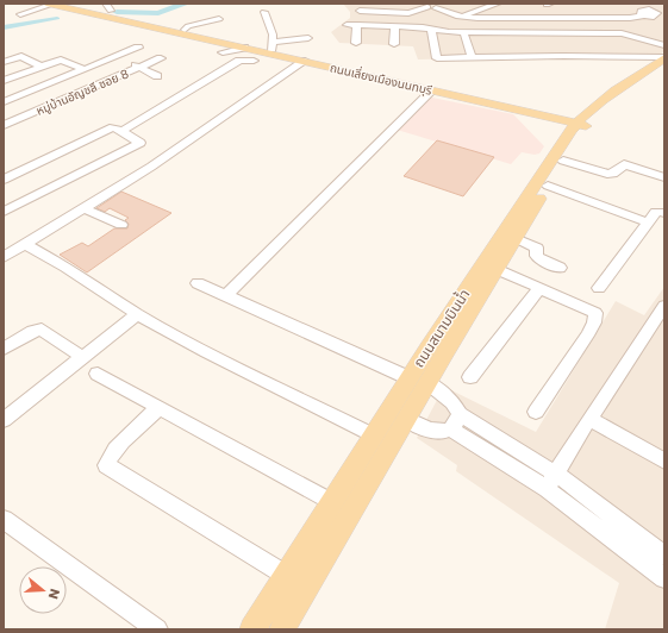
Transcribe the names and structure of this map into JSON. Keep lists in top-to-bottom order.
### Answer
{
  "streets": {
    "main road": ["ถนนเลี่ยงเมืองนนทบุรี", "ถนนสนามบินน้ำ"],
    "street": ["หมู่บ้านอัญชลี ซอย 8"]
  },
  "crossings": [
    ["ถนนเลี่ยงเมืองนนทบุรี", "ถนนสนามบินน้ำ"]
  ],
  "north": "right"
}
